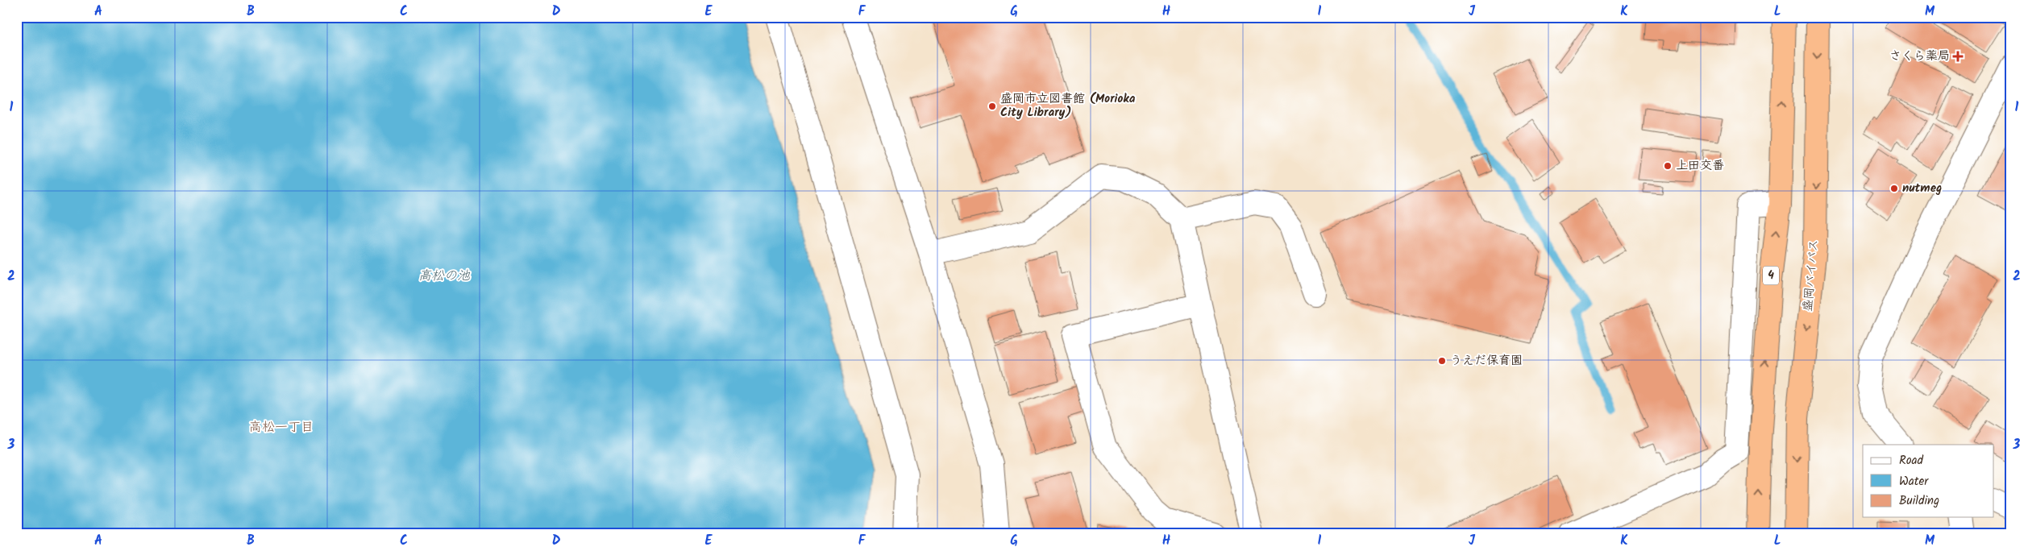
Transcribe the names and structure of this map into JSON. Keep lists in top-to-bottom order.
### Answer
{
  "streets": {
    "highway": ["4", "盛岡バイパス"]
  },
  "districts": ["高松一丁目"],
  "water": ["高松の池"],
  "places": {
    "health": ["さくら薬局"],
    "other": [
      "盛岡市立図書館 (Morioka City Library)",
      "上田交番",
      "nutmeg",
      "うえだ保育園"
    ]
  },
  "legend": ["Road", "Water", "Building"],
  "grid": {
    "columns": [
      "A",
      "B",
      "C",
      "D",
      "E",
      "F",
      "G",
      "H",
      "I",
      "J",
      "K",
      "L",
      "M"
    ],
    "rows": ["1", "2", "3"]
  }
}
